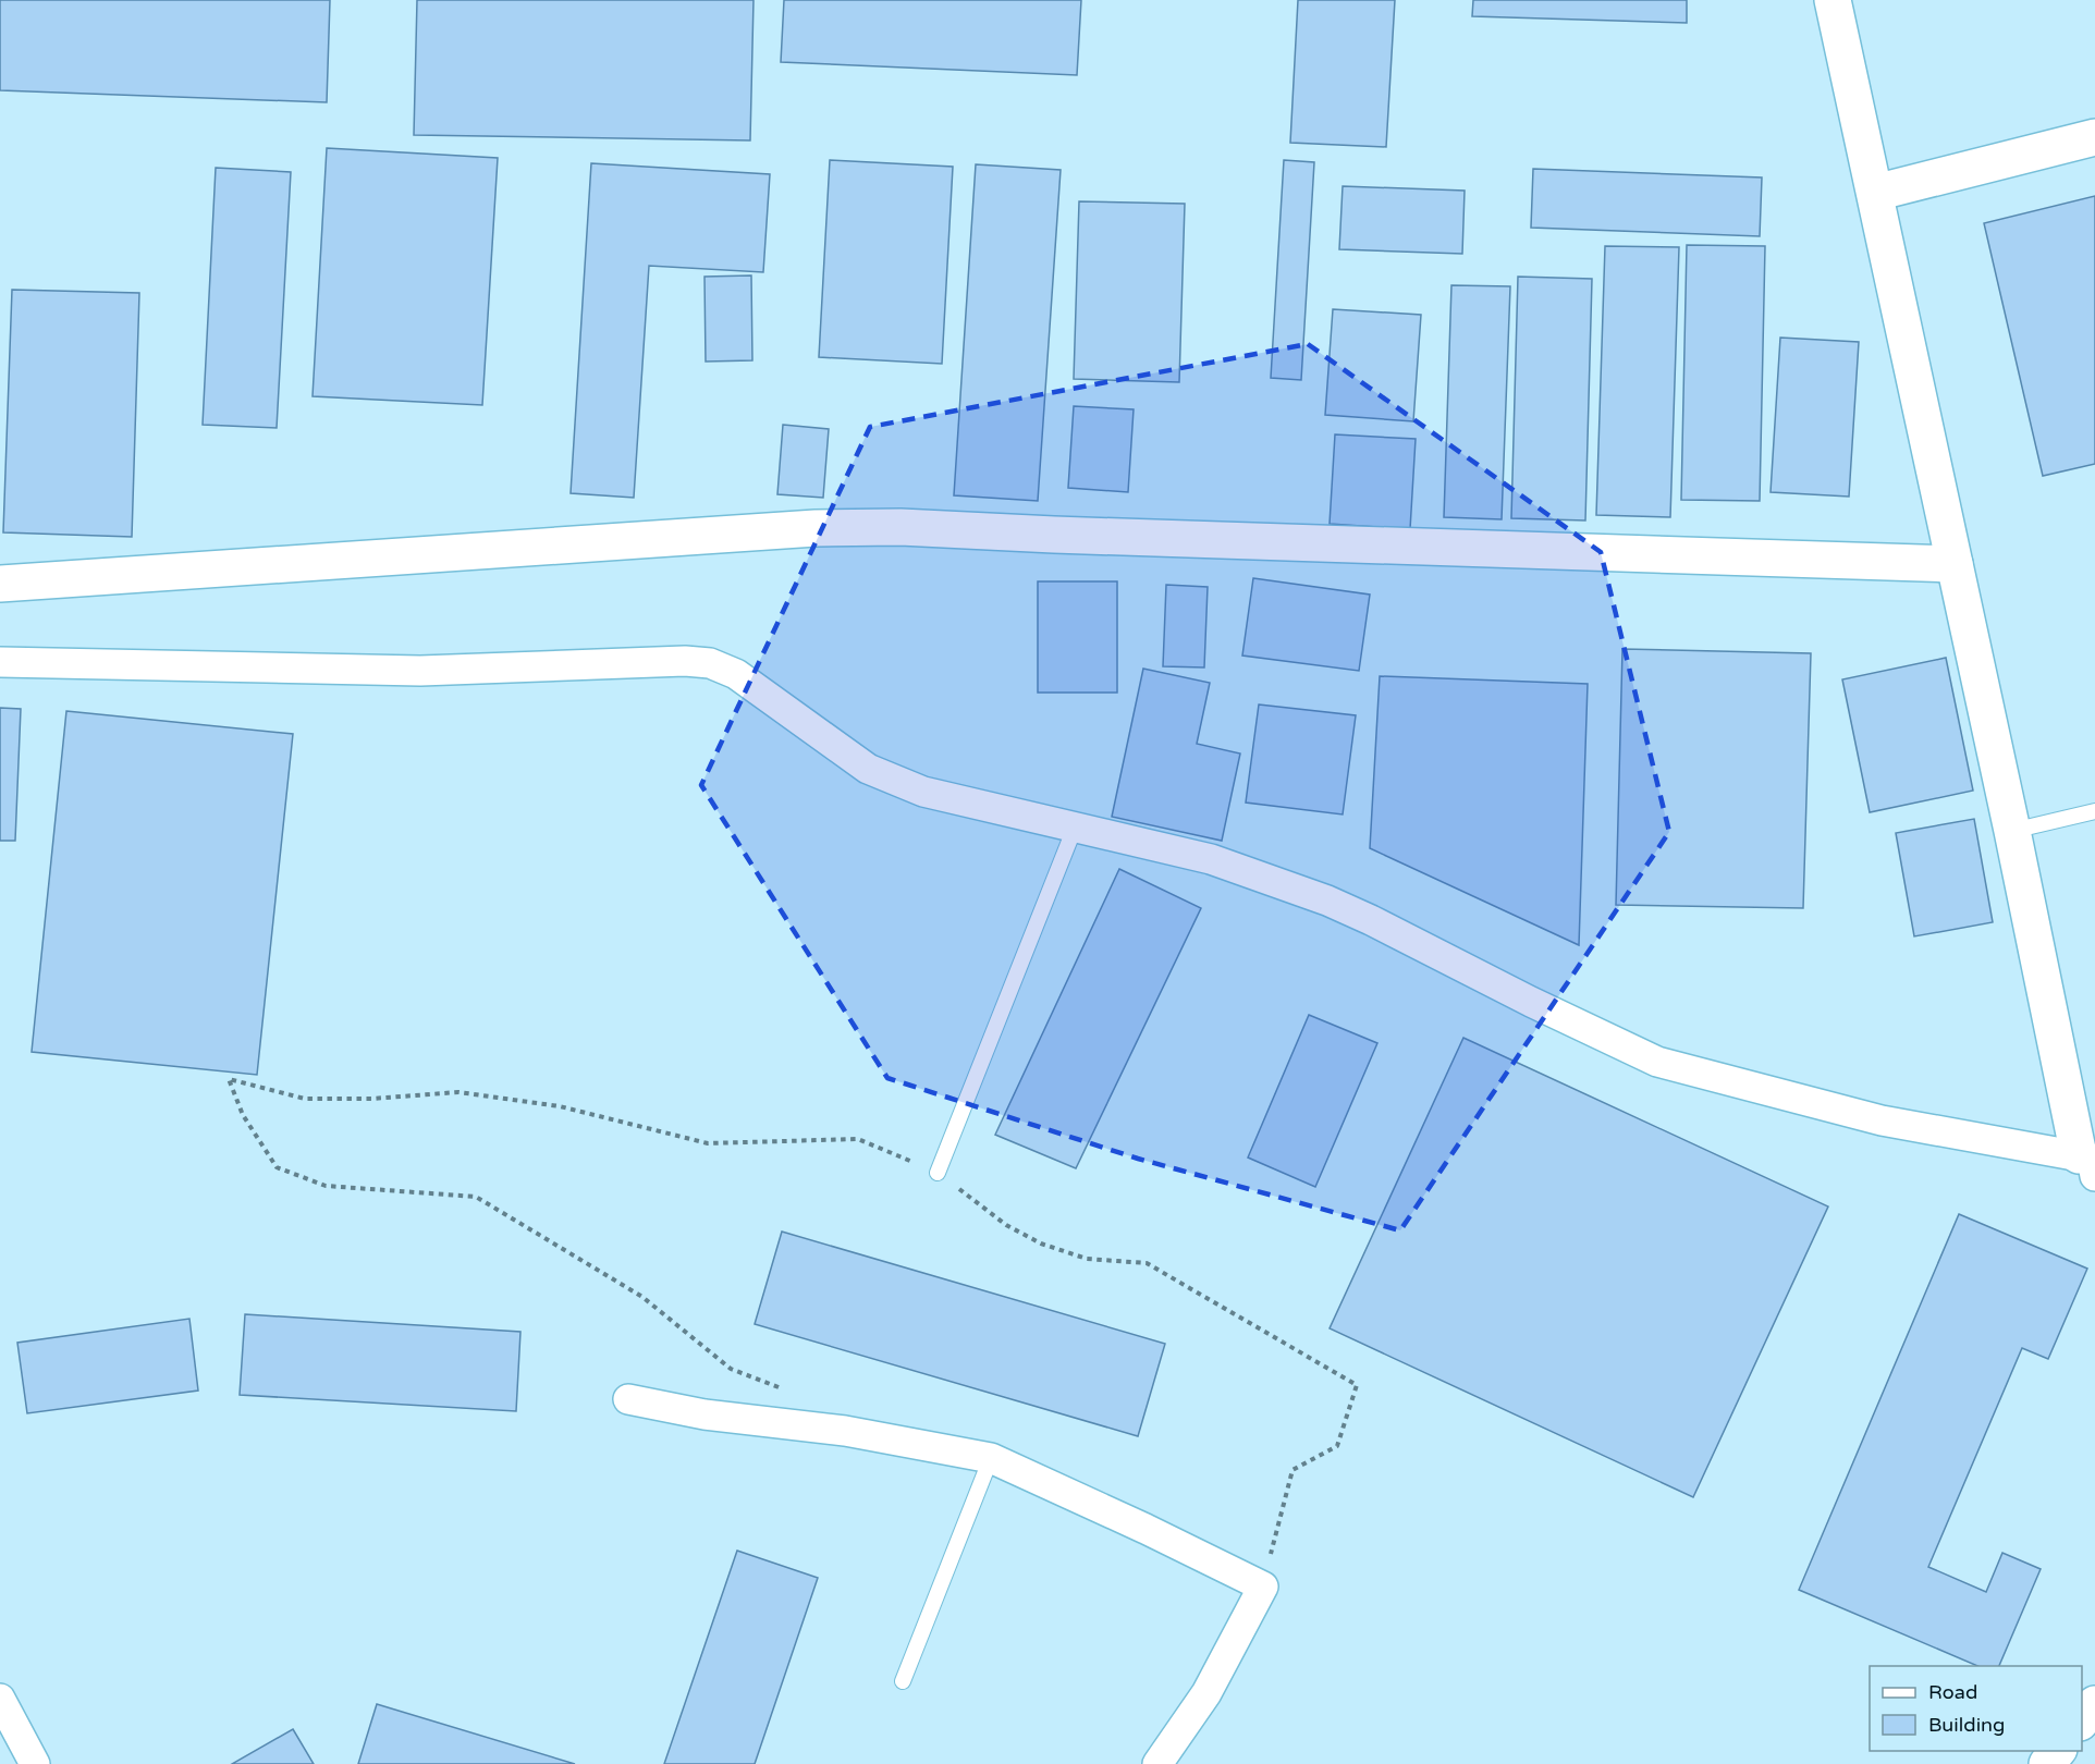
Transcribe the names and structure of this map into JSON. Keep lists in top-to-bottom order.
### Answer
{
  "legend": ["Road", "Building"]
}
